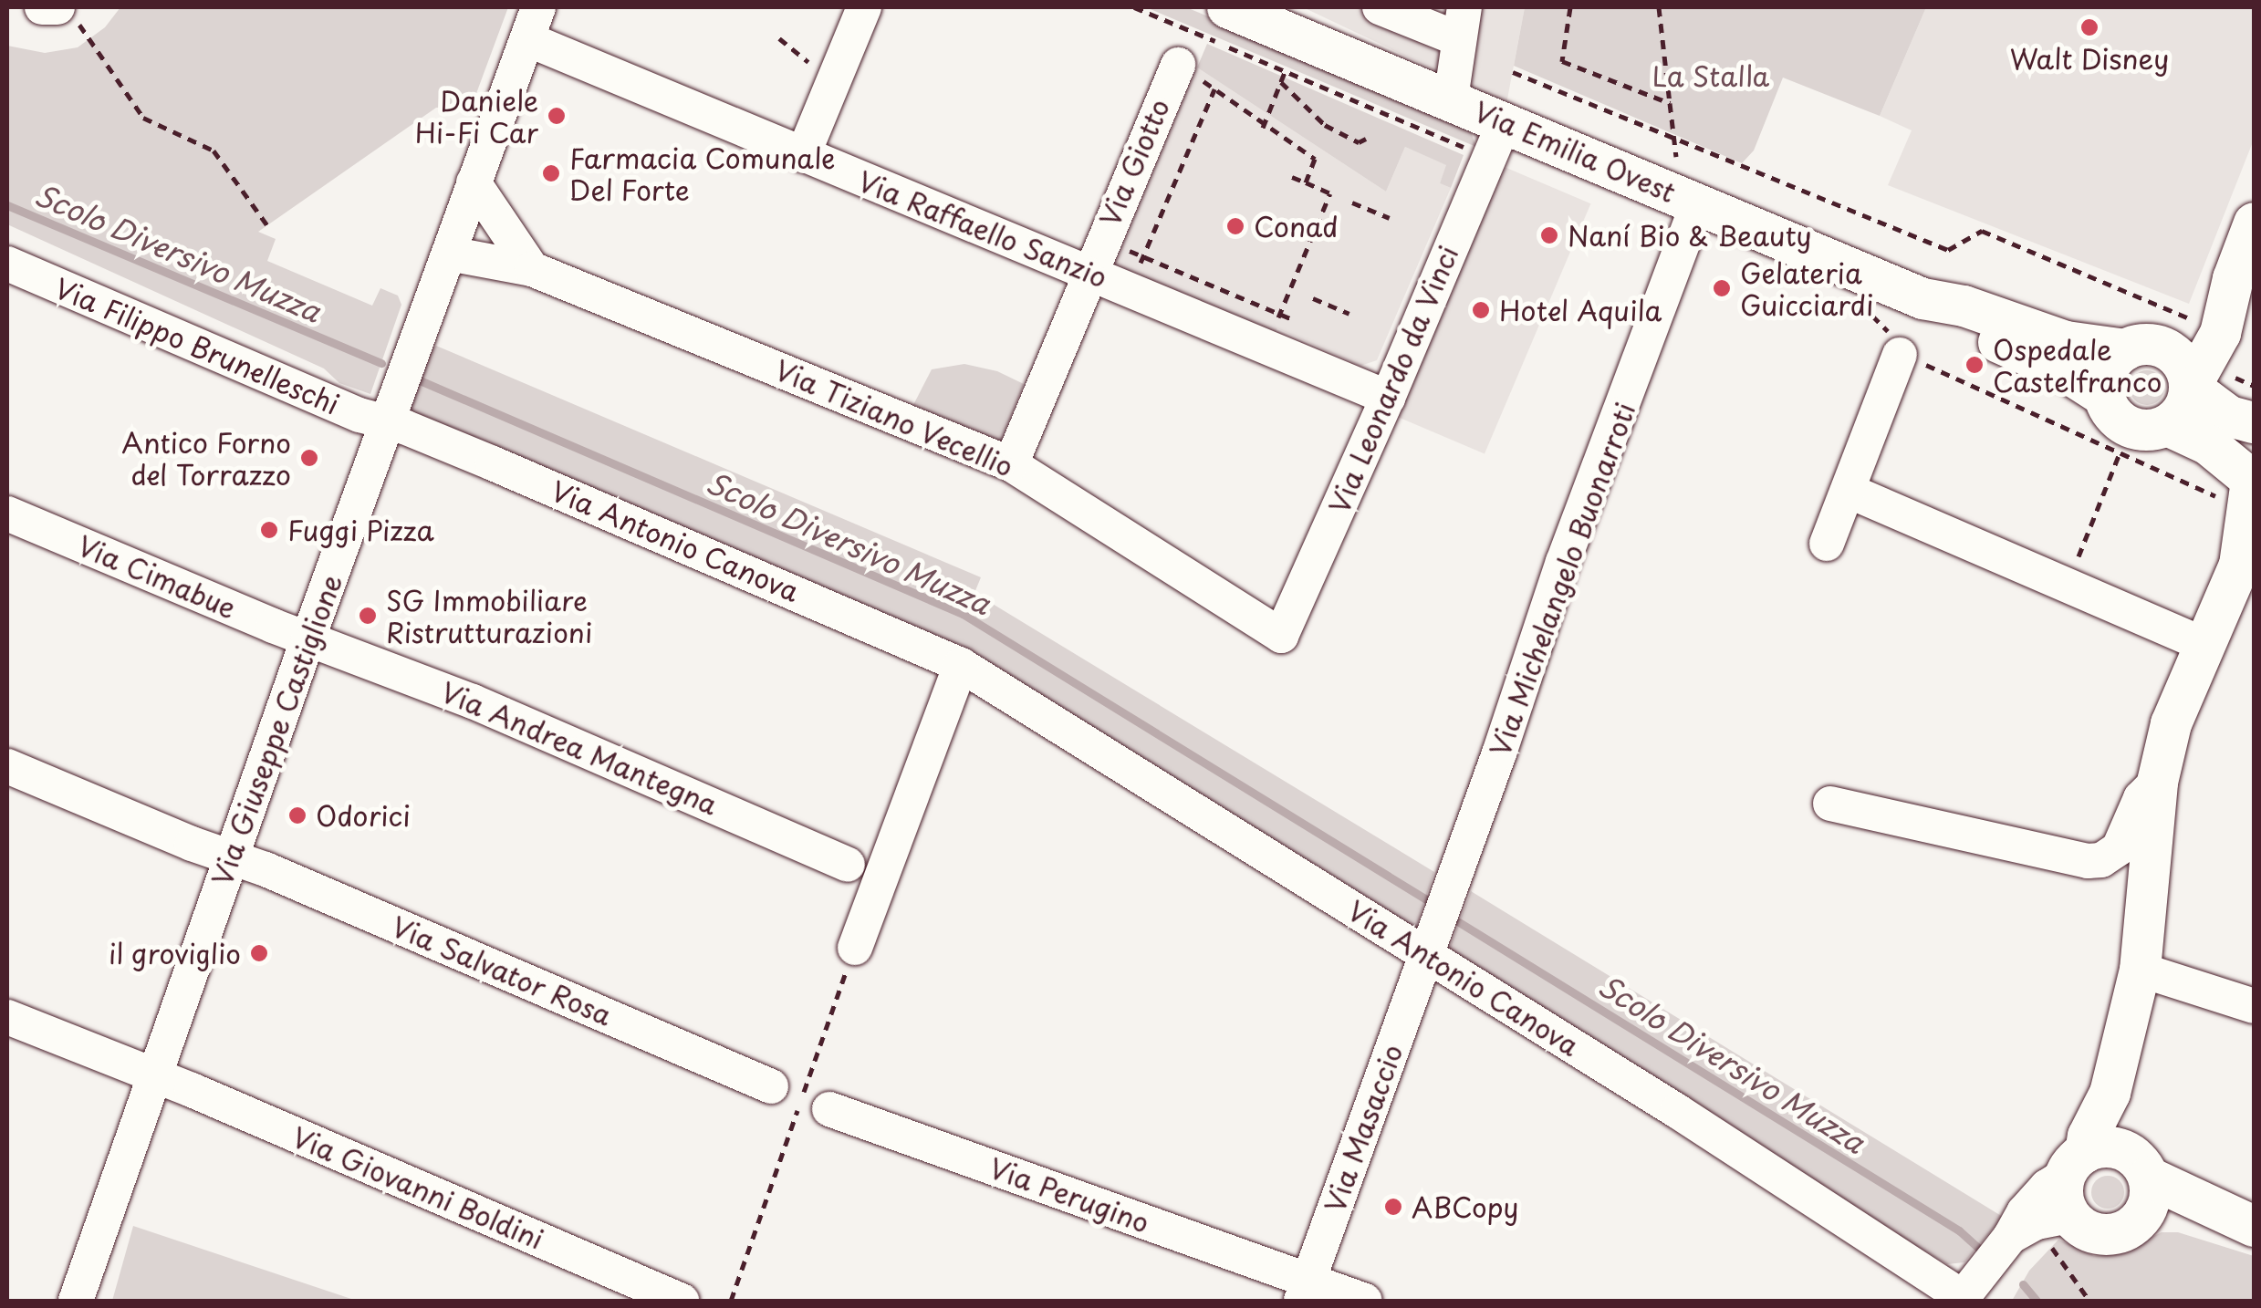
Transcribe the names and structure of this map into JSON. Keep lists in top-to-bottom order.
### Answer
{
  "streets": {
    "main road": ["Via Emilia Ovest"],
    "street": [
      "Via Giotto",
      "Via Raffaello Sanzio",
      "Via Filippo Brunelleschi",
      "Via Leonardo da Vinci",
      "Via Tiziano Vecellio",
      "Via Antonio Canova",
      "Via Cimabue",
      "Via Michelangelo Buonarroti",
      "Via Giuseppe Castiglione",
      "Via Andrea Mantegna",
      "Via Salvator Rosa",
      "Via Masaccio",
      "Via Giovanni Boldini",
      "Via Perugino"
    ]
  },
  "crossings": [
    ["Via Emilia Ovest", "Via Leonardo da Vinci"],
    ["Via Emilia Ovest", "Via Michelangelo Buonarroti"],
    ["Via Giotto", "Via Raffaello Sanzio"],
    ["Via Giotto", "Via Tiziano Vecellio"],
    ["Via Raffaello Sanzio", "Via Leonardo da Vinci"],
    ["Via Raffaello Sanzio", "Via Giuseppe Castiglione"],
    ["Via Filippo Brunelleschi", "Via Antonio Canova"],
    ["Via Filippo Brunelleschi", "Via Giuseppe Castiglione"],
    ["Via Leonardo da Vinci", "Via Tiziano Vecellio"],
    ["Via Tiziano Vecellio", "Via Giuseppe Castiglione"],
    ["Via Antonio Canova", "Via Michelangelo Buonarroti"],
    ["Via Antonio Canova", "Via Giuseppe Castiglione"],
    ["Via Antonio Canova", "Via Masaccio"],
    ["Via Cimabue", "Via Giuseppe Castiglione"],
    ["Via Cimabue", "Via Andrea Mantegna"],
    ["Via Michelangelo Buonarroti", "Via Masaccio"],
    ["Via Giuseppe Castiglione", "Via Andrea Mantegna"],
    ["Via Giuseppe Castiglione", "Via Salvator Rosa"],
    ["Via Giuseppe Castiglione", "Via Giovanni Boldini"],
    ["Via Masaccio", "Via Perugino"]
  ],
  "water": ["Scolo Diversivo Muzza"],
  "parks": ["La Stalla"],
  "places": [
    "Walt Disney",
    "Daniele Hi-Fi Car",
    "Farmacia Comunale Del Forte",
    "Conad",
    "Naní Bio & Beauty",
    "Gelateria Guicciardi",
    "Hotel Aquila",
    "Ospedale Castelfranco",
    "Antico Forno del Torrazzo",
    "Fuggi Pizza",
    "SG Immobiliare Ristrutturazioni",
    "Odorici",
    "il groviglio",
    "ABCopy"
  ]
}
